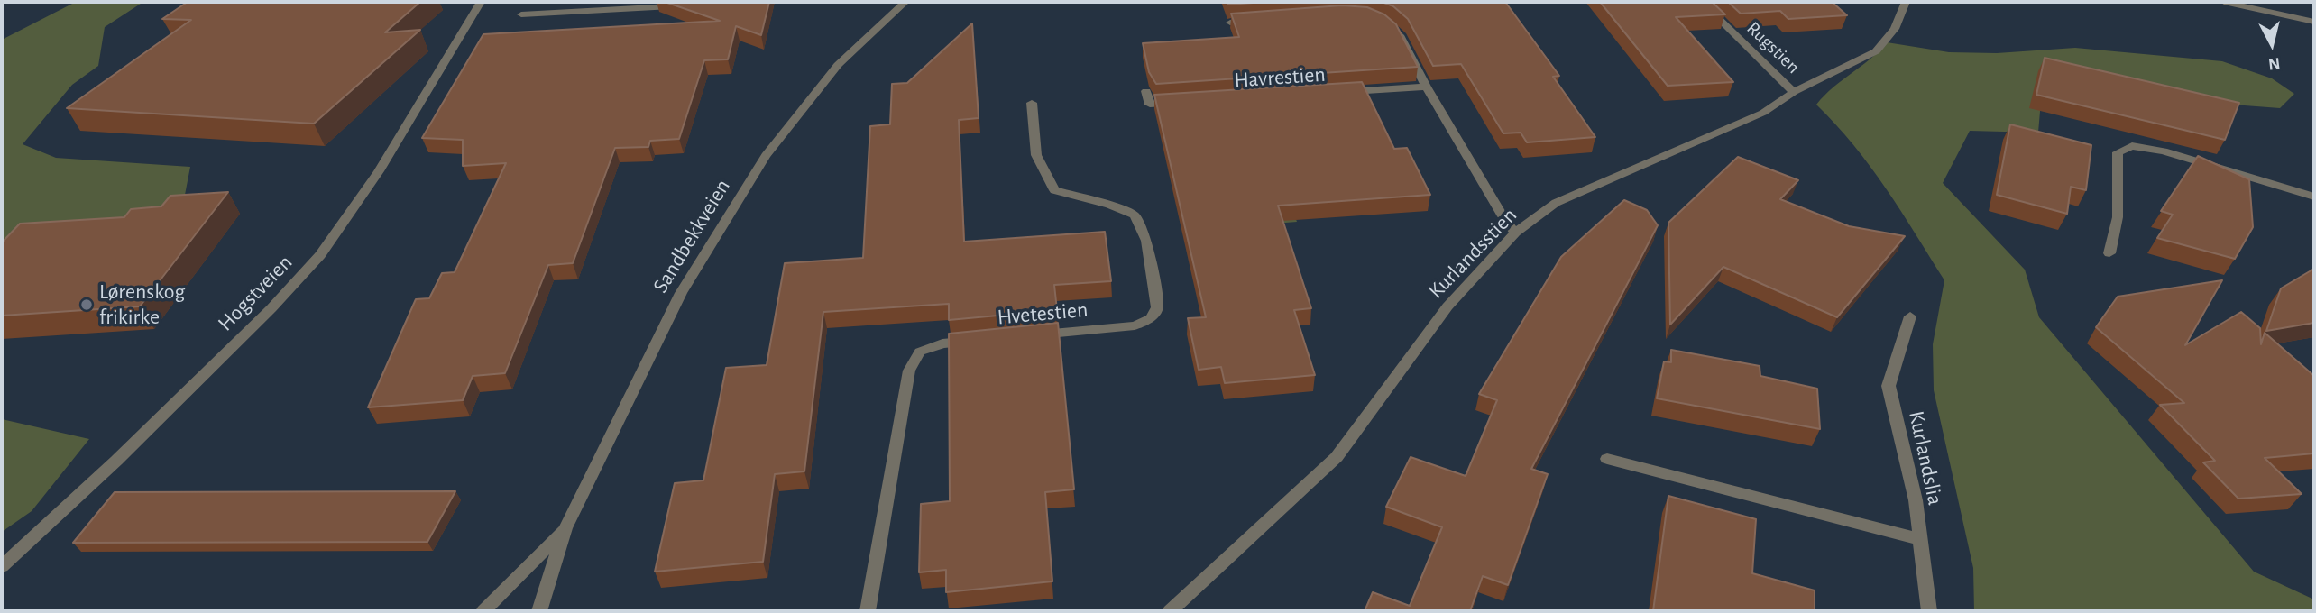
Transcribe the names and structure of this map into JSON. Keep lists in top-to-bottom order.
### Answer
{
  "streets": {
    "street": [
      "Rugstien",
      "Havrestien",
      "Sandbekkveien",
      "Kurlandsstien",
      "Hogstveien",
      "Hvetestien",
      "Kurlandslia"
    ]
  },
  "crossings": [
    ["Rugstien", "Kurlandsstien"]
  ],
  "places": ["Lørenskog frikirke"],
  "north": "bottom"
}
